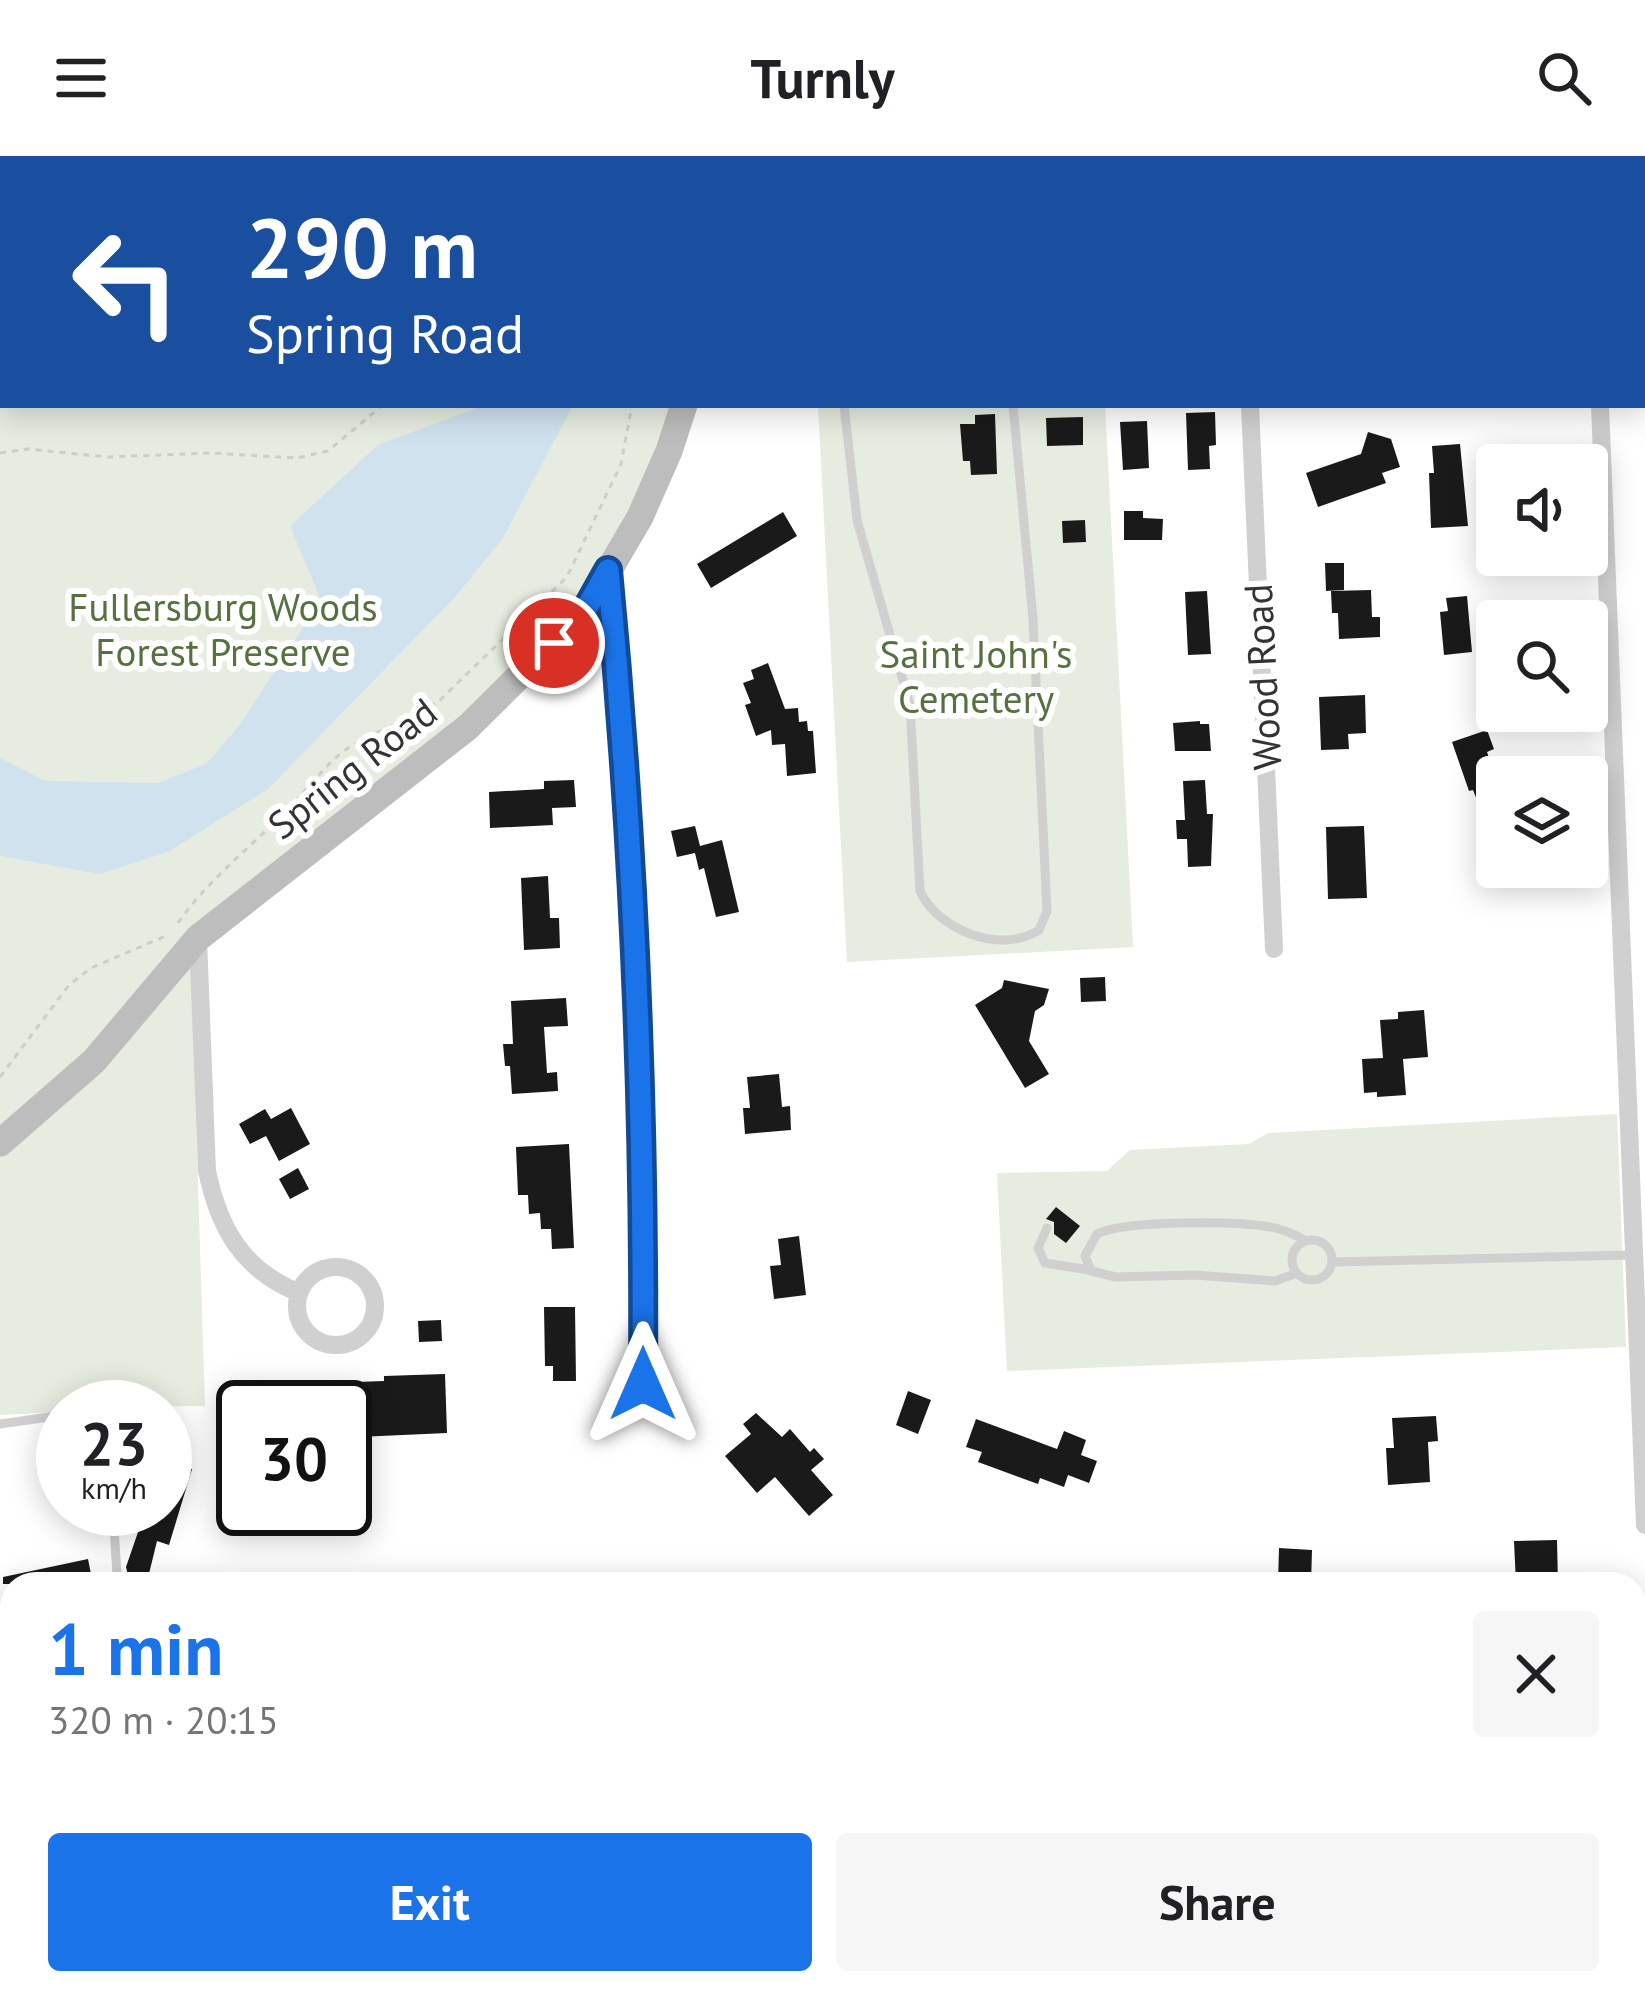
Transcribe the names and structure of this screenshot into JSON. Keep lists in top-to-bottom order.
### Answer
{
  "streets": {
    "street": ["Wood Road", "Spring Road"]
  },
  "parks": ["Fullersburg Woods Forest Preserve", "Saint John's Cemetery"],
  "page": {
    "header": "Turnly",
    "turn": ["290 m", "Spring Road"],
    "speed": "23 km/h",
    "limit": "30",
    "heading": ["1 min", "320 m · 20:15"],
    "buttons": ["Exit", "Share"]
  }
}
